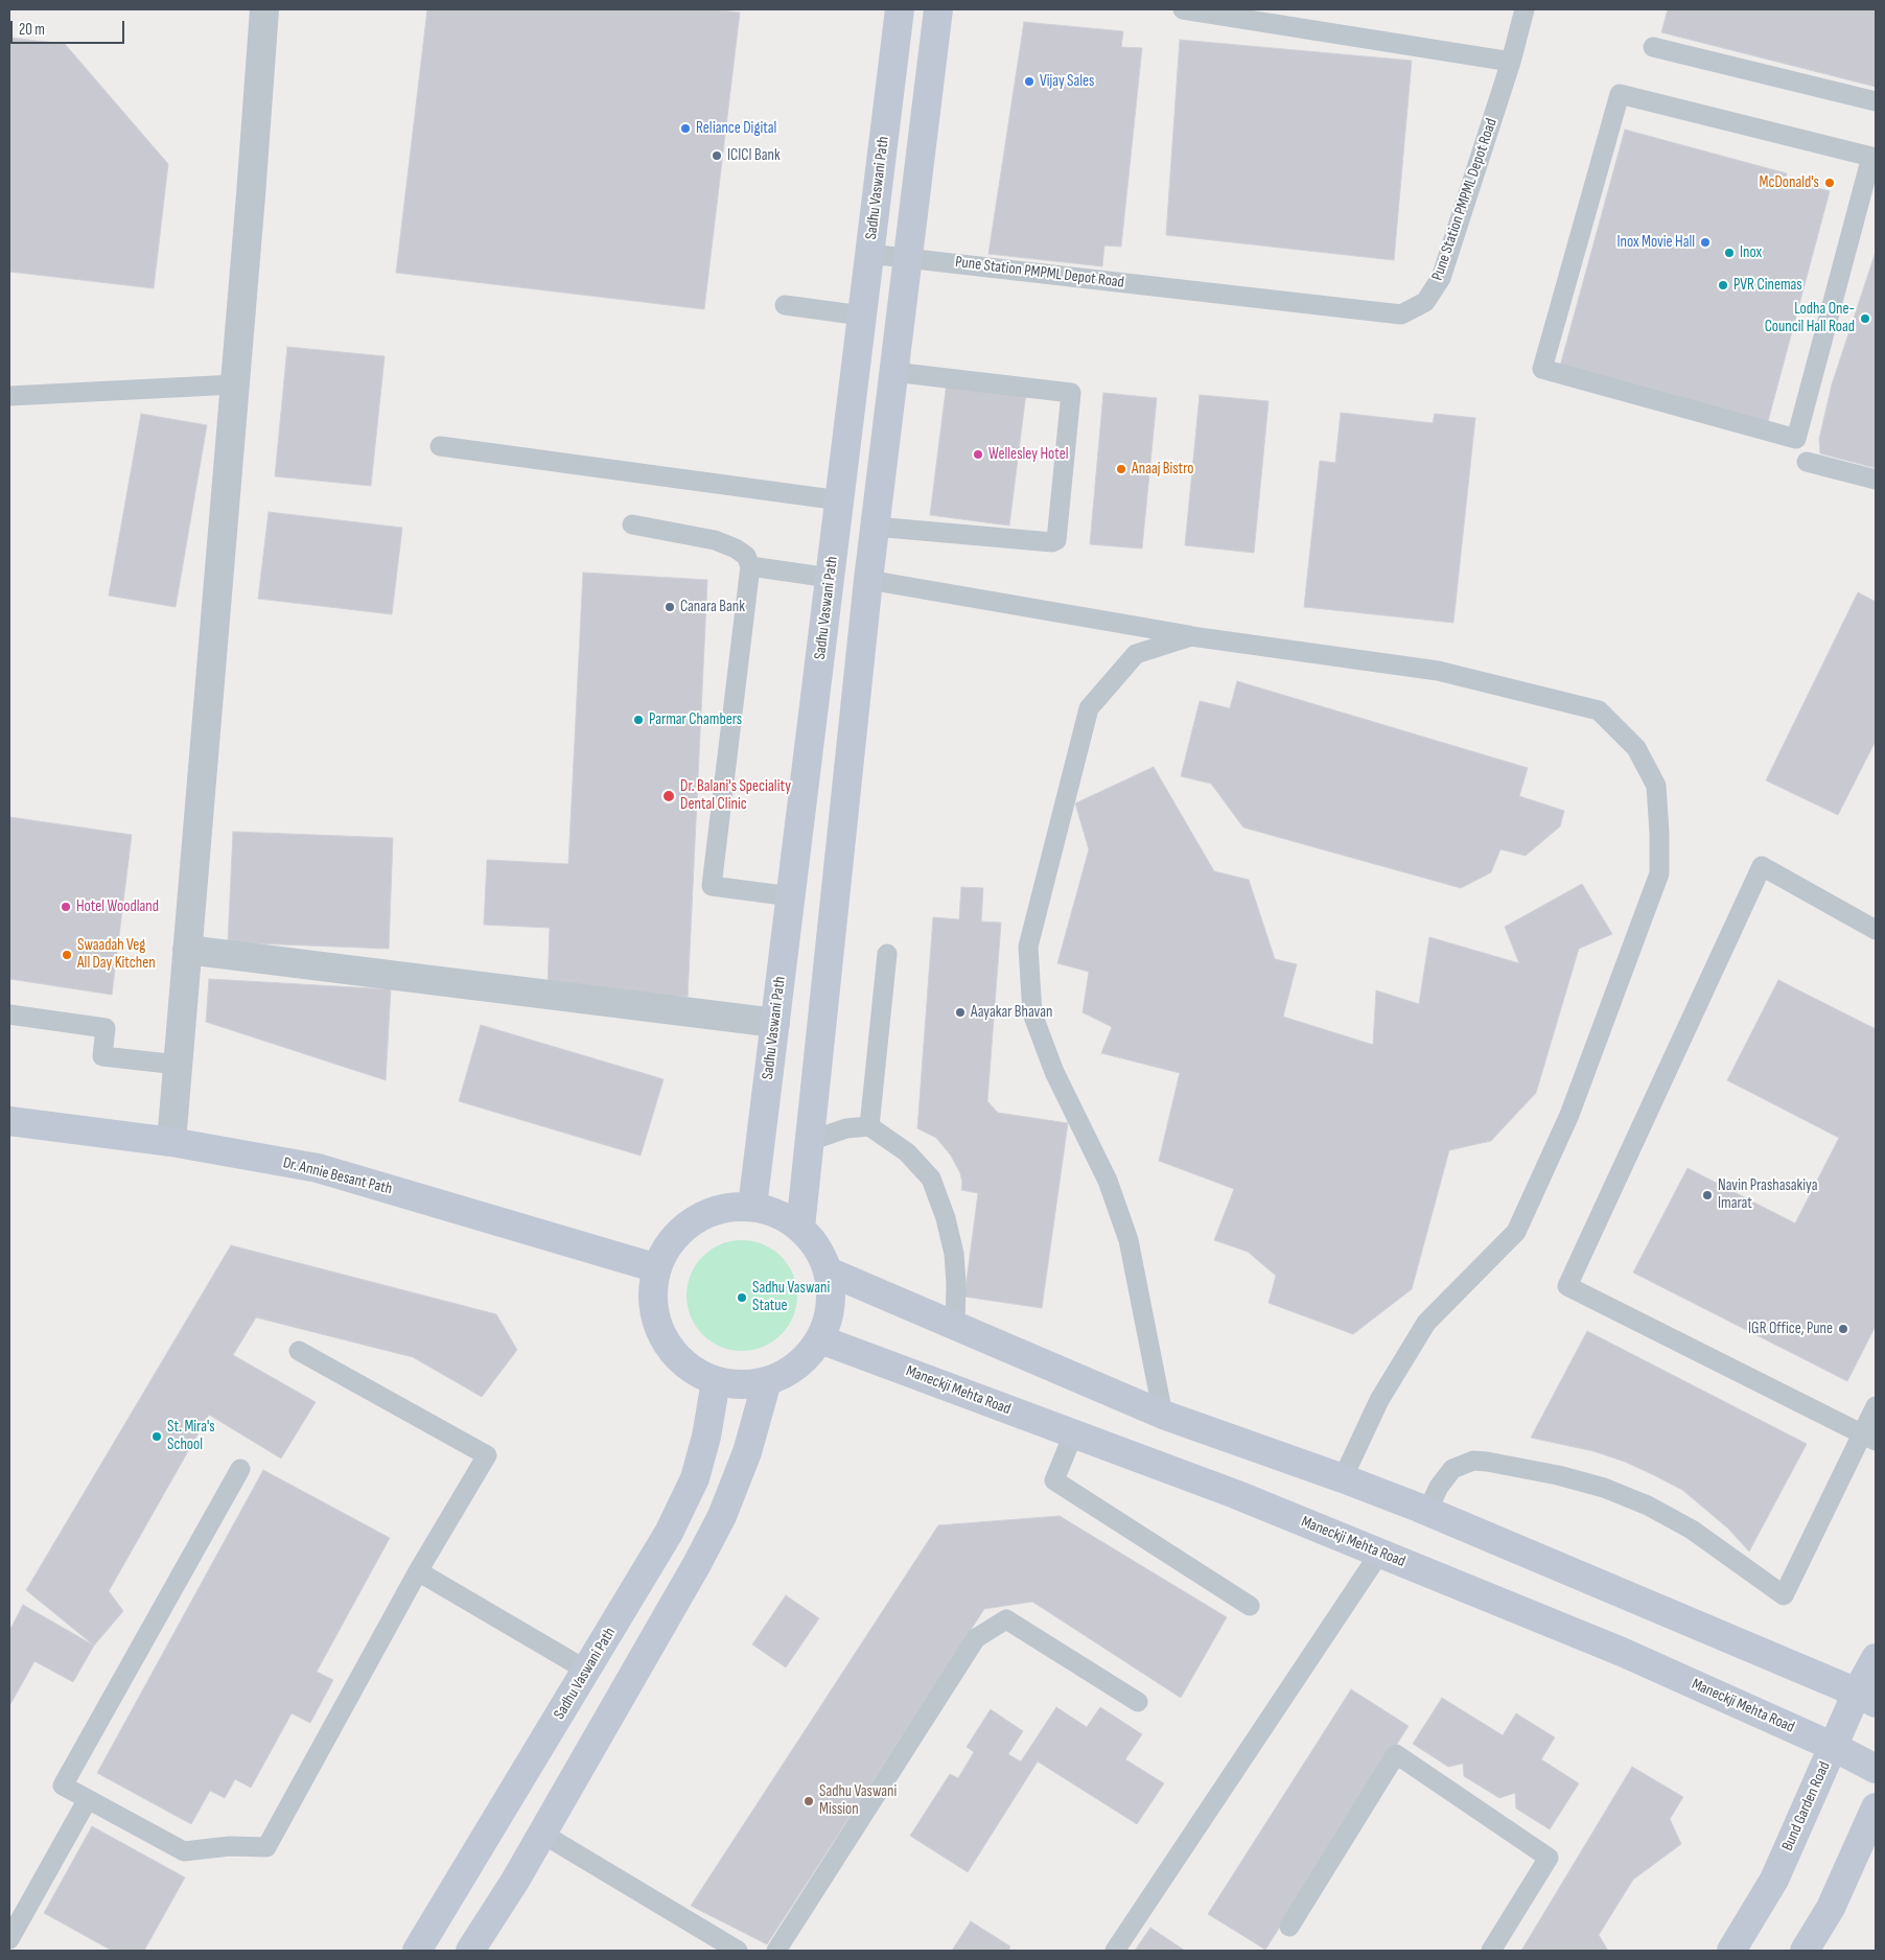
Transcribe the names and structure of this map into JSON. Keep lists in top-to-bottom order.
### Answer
{
  "streets": {
    "main road": [
      "Sadhu Vaswani Path",
      "Dr. Annie Besant Path",
      "Maneckji Mehta Road",
      "Bund Garden Road"
    ],
    "lane": ["Pune Station PMPML Depot Road"]
  },
  "crossings": [
    ["Sadhu Vaswani Path", "Pune Station PMPML Depot Road"],
    ["Sadhu Vaswani Path", "Dr. Annie Besant Path"],
    ["Sadhu Vaswani Path", "Maneckji Mehta Road"],
    ["Dr. Annie Besant Path", "Maneckji Mehta Road"],
    ["Maneckji Mehta Road", "Bund Garden Road"]
  ],
  "places": [
    "Vijay Sales",
    "Reliance Digital",
    "ICICI Bank",
    "McDonald's",
    "Inox Movie Hall",
    "Inox",
    "PVR Cinemas",
    "Lodha One- Council Hall Road",
    "Wellesley Hotel",
    "Anaaj Bistro",
    "Canara Bank",
    "Parmar Chambers",
    "Dr. Balani's Speciality Dental Clinic",
    "Hotel Woodland",
    "Swaadah Veg All Day Kitchen",
    "Aayakar Bhavan",
    "Navin Prashasakiya Imarat",
    "Sadhu Vaswani Statue",
    "IGR Office, Pune",
    "St. Mira's School",
    "Sadhu Vaswani Mission"
  ],
  "scale_bar": "20 m"
}
